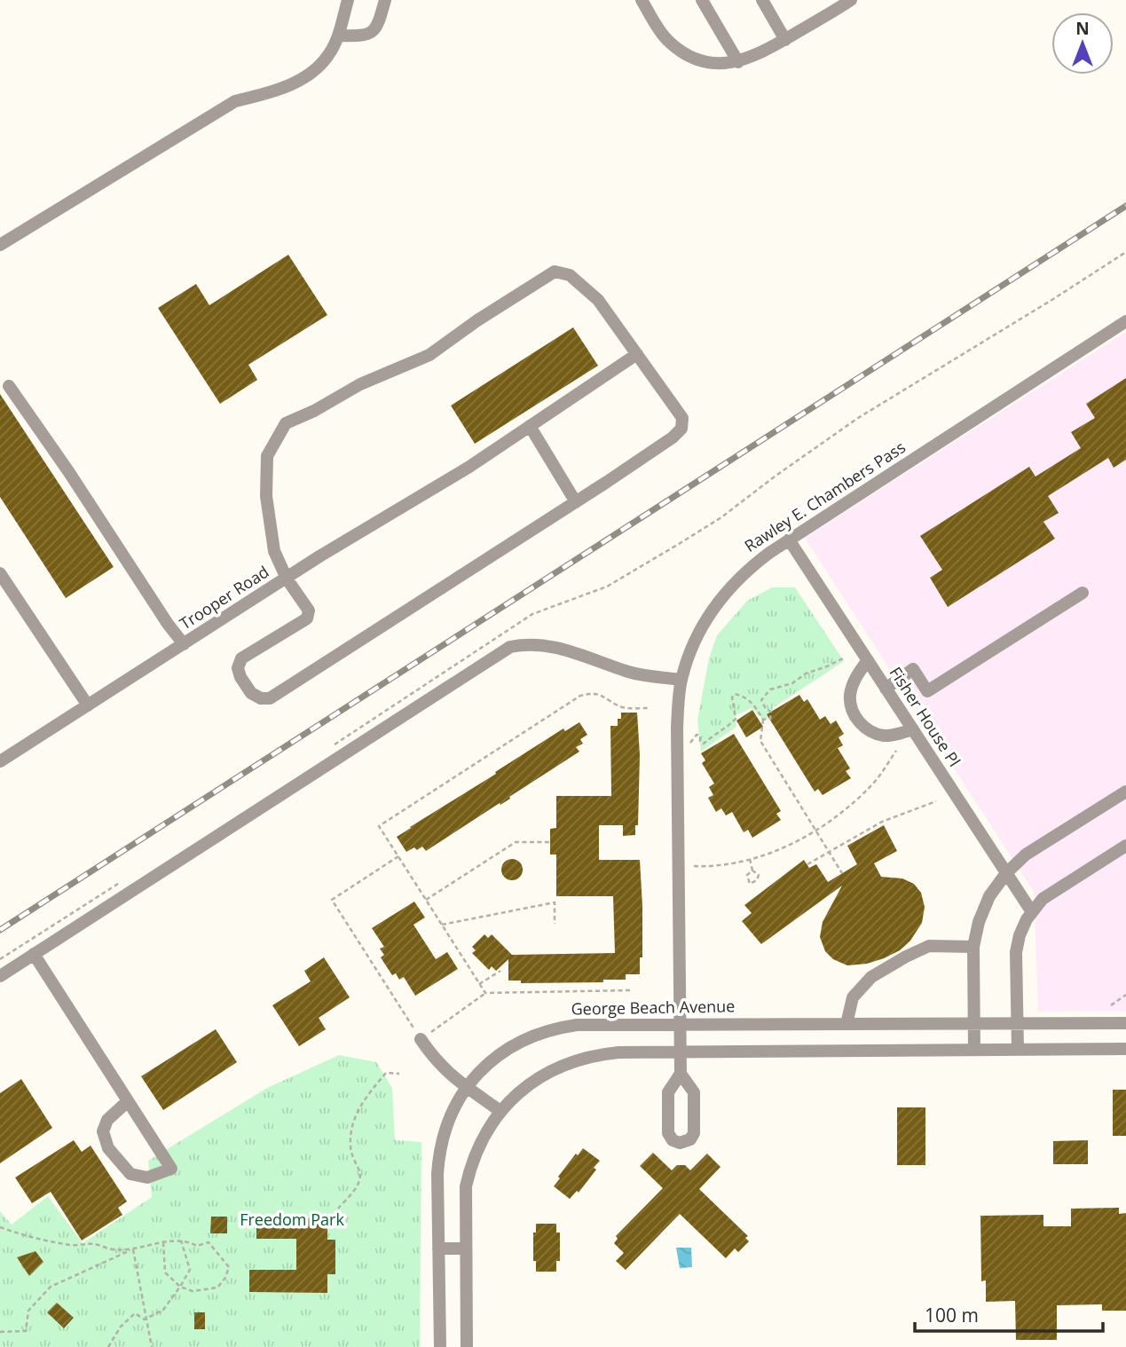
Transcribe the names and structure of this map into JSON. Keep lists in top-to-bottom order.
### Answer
{
  "streets": {
    "street": [
      "Rawley E. Chambers Pass",
      "Trooper Road",
      "Fisher House Pl",
      "George Beach Avenue"
    ]
  },
  "crossings": [
    ["Rawley E. Chambers Pass", "Fisher House Pl"],
    ["Rawley E. Chambers Pass", "George Beach Avenue"]
  ],
  "parks": ["Freedom Park"],
  "scale_bar": "100 m",
  "north": "top"
}
